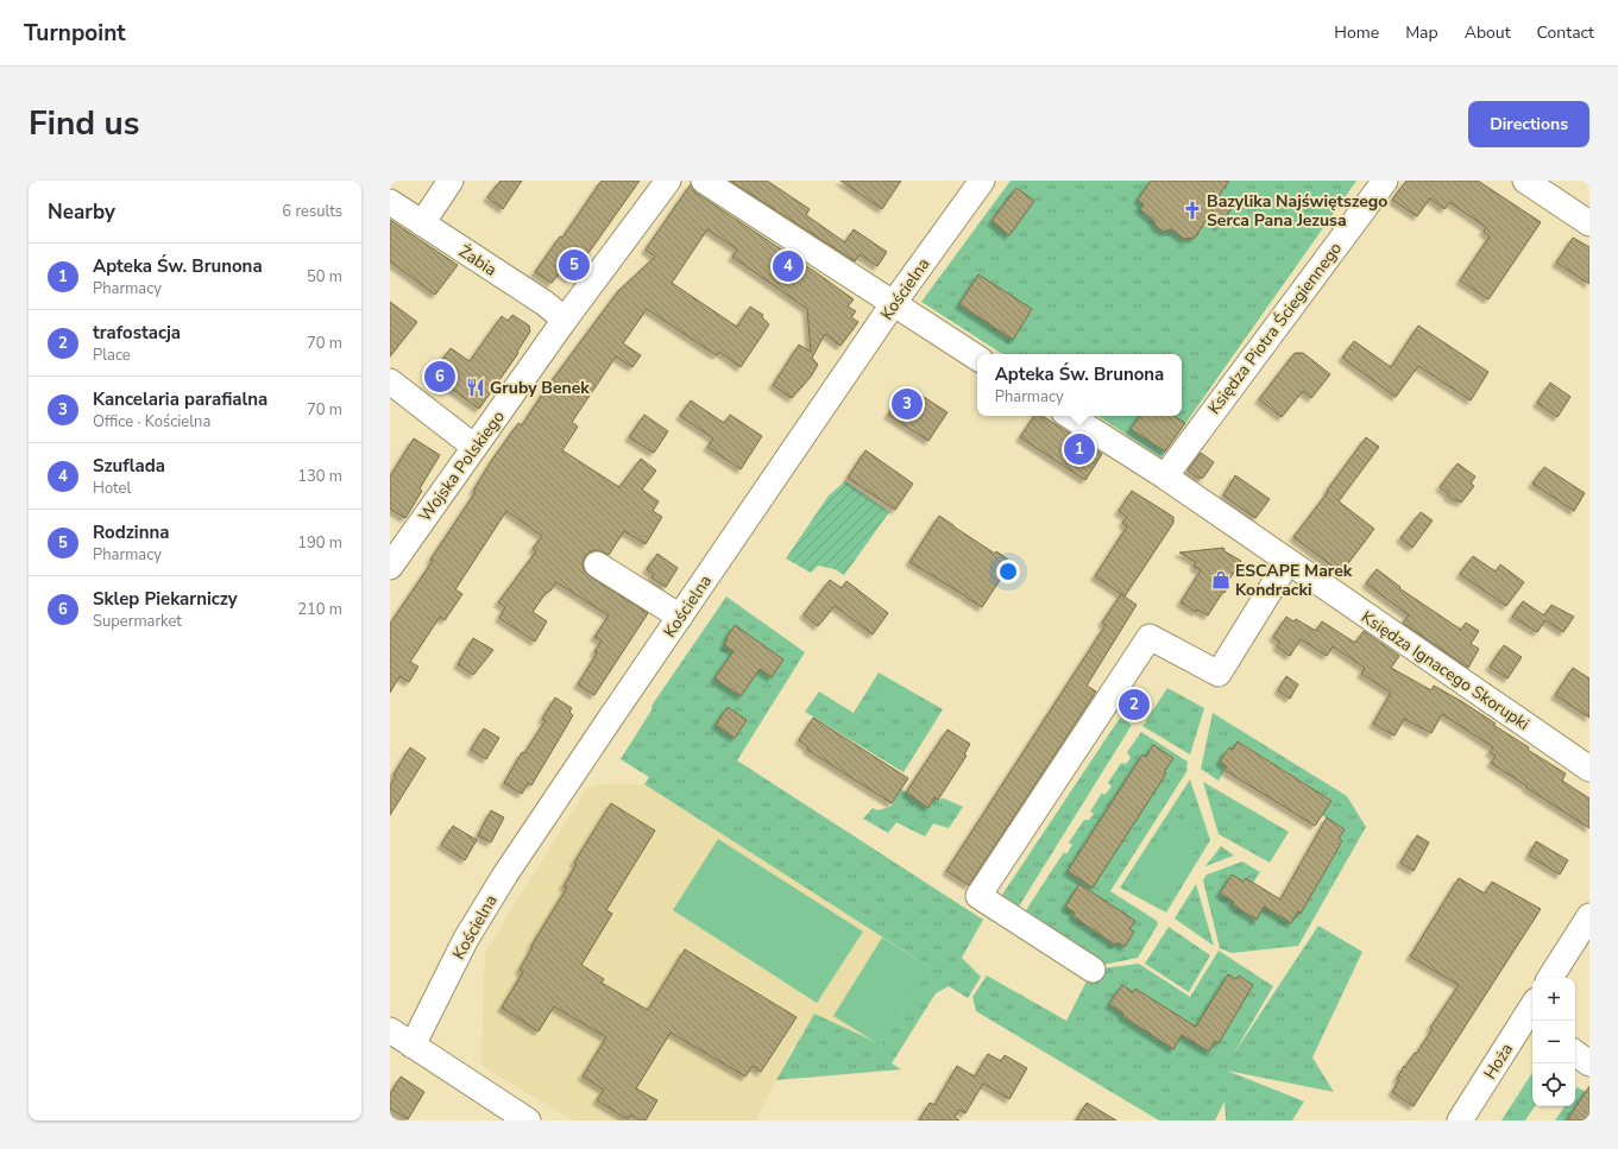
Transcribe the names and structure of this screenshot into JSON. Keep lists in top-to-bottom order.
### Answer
{
  "streets": {
    "street": [
      "Żabia",
      "Kościelna",
      "Księdza Piotra Ściegiennego",
      "Wojska Polskiego",
      "Księdza Ignacego Skorupki",
      "Hoża"
    ]
  },
  "crossings": [
    ["Żabia", "Wojska Polskiego"],
    ["Księdza Piotra Ściegiennego", "Księdza Ignacego Skorupki"]
  ],
  "places": {
    "church": ["Bazylika Najświętszego Serca Pana Jezusa"],
    "restaurant": ["Gruby Benek"],
    "shop": ["ESCAPE Marek Kondracki"]
  },
  "page": {
    "header": "Turnpoint",
    "nav": [
      "Home",
      "Map",
      "About",
      "Contact"
    ],
    "title": "Find us",
    "buttons": "Directions",
    "heading": ["Nearby", "6 results"],
    "list": [
      {
        "mark": "1",
        "name": "Apteka Św. Brunona",
        "note": "Pharmacy",
        "value": "50 m"
      },
      {
        "mark": "2",
        "name": "trafostacja",
        "note": "Place",
        "value": "70 m"
      },
      {
        "mark": "3",
        "name": "Kancelaria parafialna",
        "note": "Office · Kościelna",
        "value": "70 m"
      },
      {
        "mark": "4",
        "name": "Szuflada",
        "note": "Hotel",
        "value": "130 m"
      },
      {
        "mark": "5",
        "name": "Rodzinna",
        "note": "Pharmacy",
        "value": "190 m"
      },
      {
        "mark": "6",
        "name": "Sklep Piekarniczy",
        "note": "Supermarket",
        "value": "210 m"
      }
    ],
    "pins": [
      "5",
      "4",
      "6",
      "3",
      "1",
      "2"
    ],
    "popup": ["Apteka Św. Brunona", "Pharmacy"],
    "map_buttons": ["+", "−"]
  }
}
